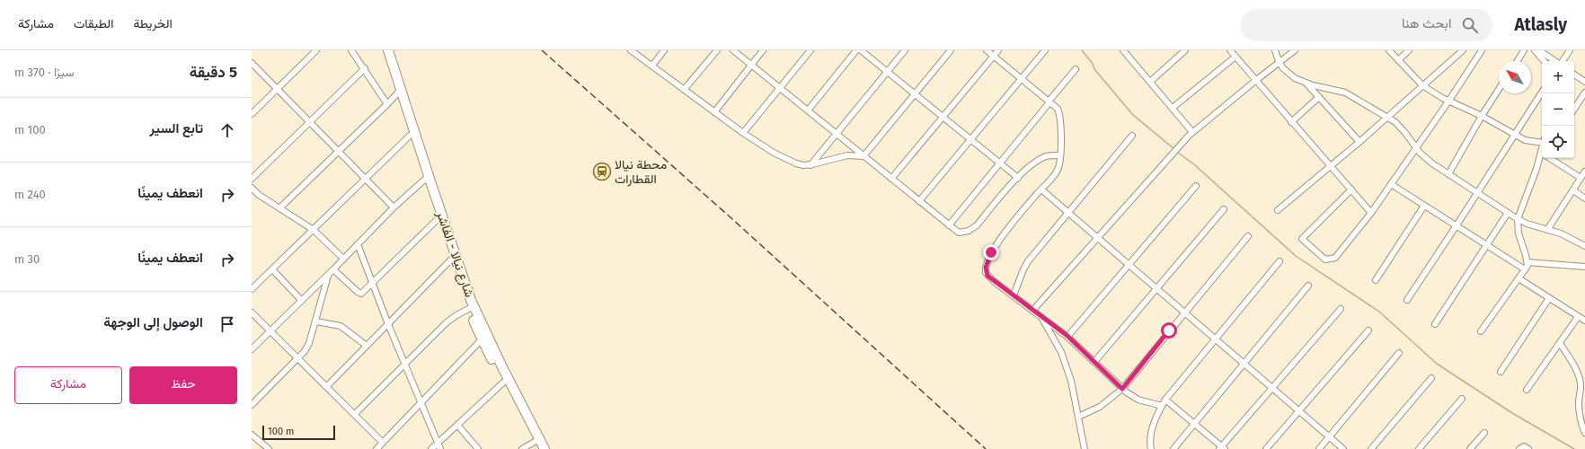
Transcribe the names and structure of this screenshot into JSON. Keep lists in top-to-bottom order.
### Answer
{
  "streets": {
    "highway": ["شارع نيالا - الفاشر"]
  },
  "places": {
    "station": ["محطة نيالا القطارات"]
  },
  "scale_bar": "100 m",
  "north": "top left",
  "page": {
    "header": "Atlasly",
    "search": "ابحث هنا",
    "nav": ["الخريطة", "الطبقات", "مشاركة"],
    "heading": ["5 دقيقة", "سيرًا · 370 m"],
    "map_buttons": ["+", "−"],
    "list": [
      ["تابع السير", "100 m"],
      ["انعطف يمينًا", "240 m"],
      ["انعطف يمينًا", "30 m"],
      "الوصول إلى الوجهة"
    ],
    "buttons": ["حفظ", "مشاركة"],
    "scale": "100 m"
  }
}
